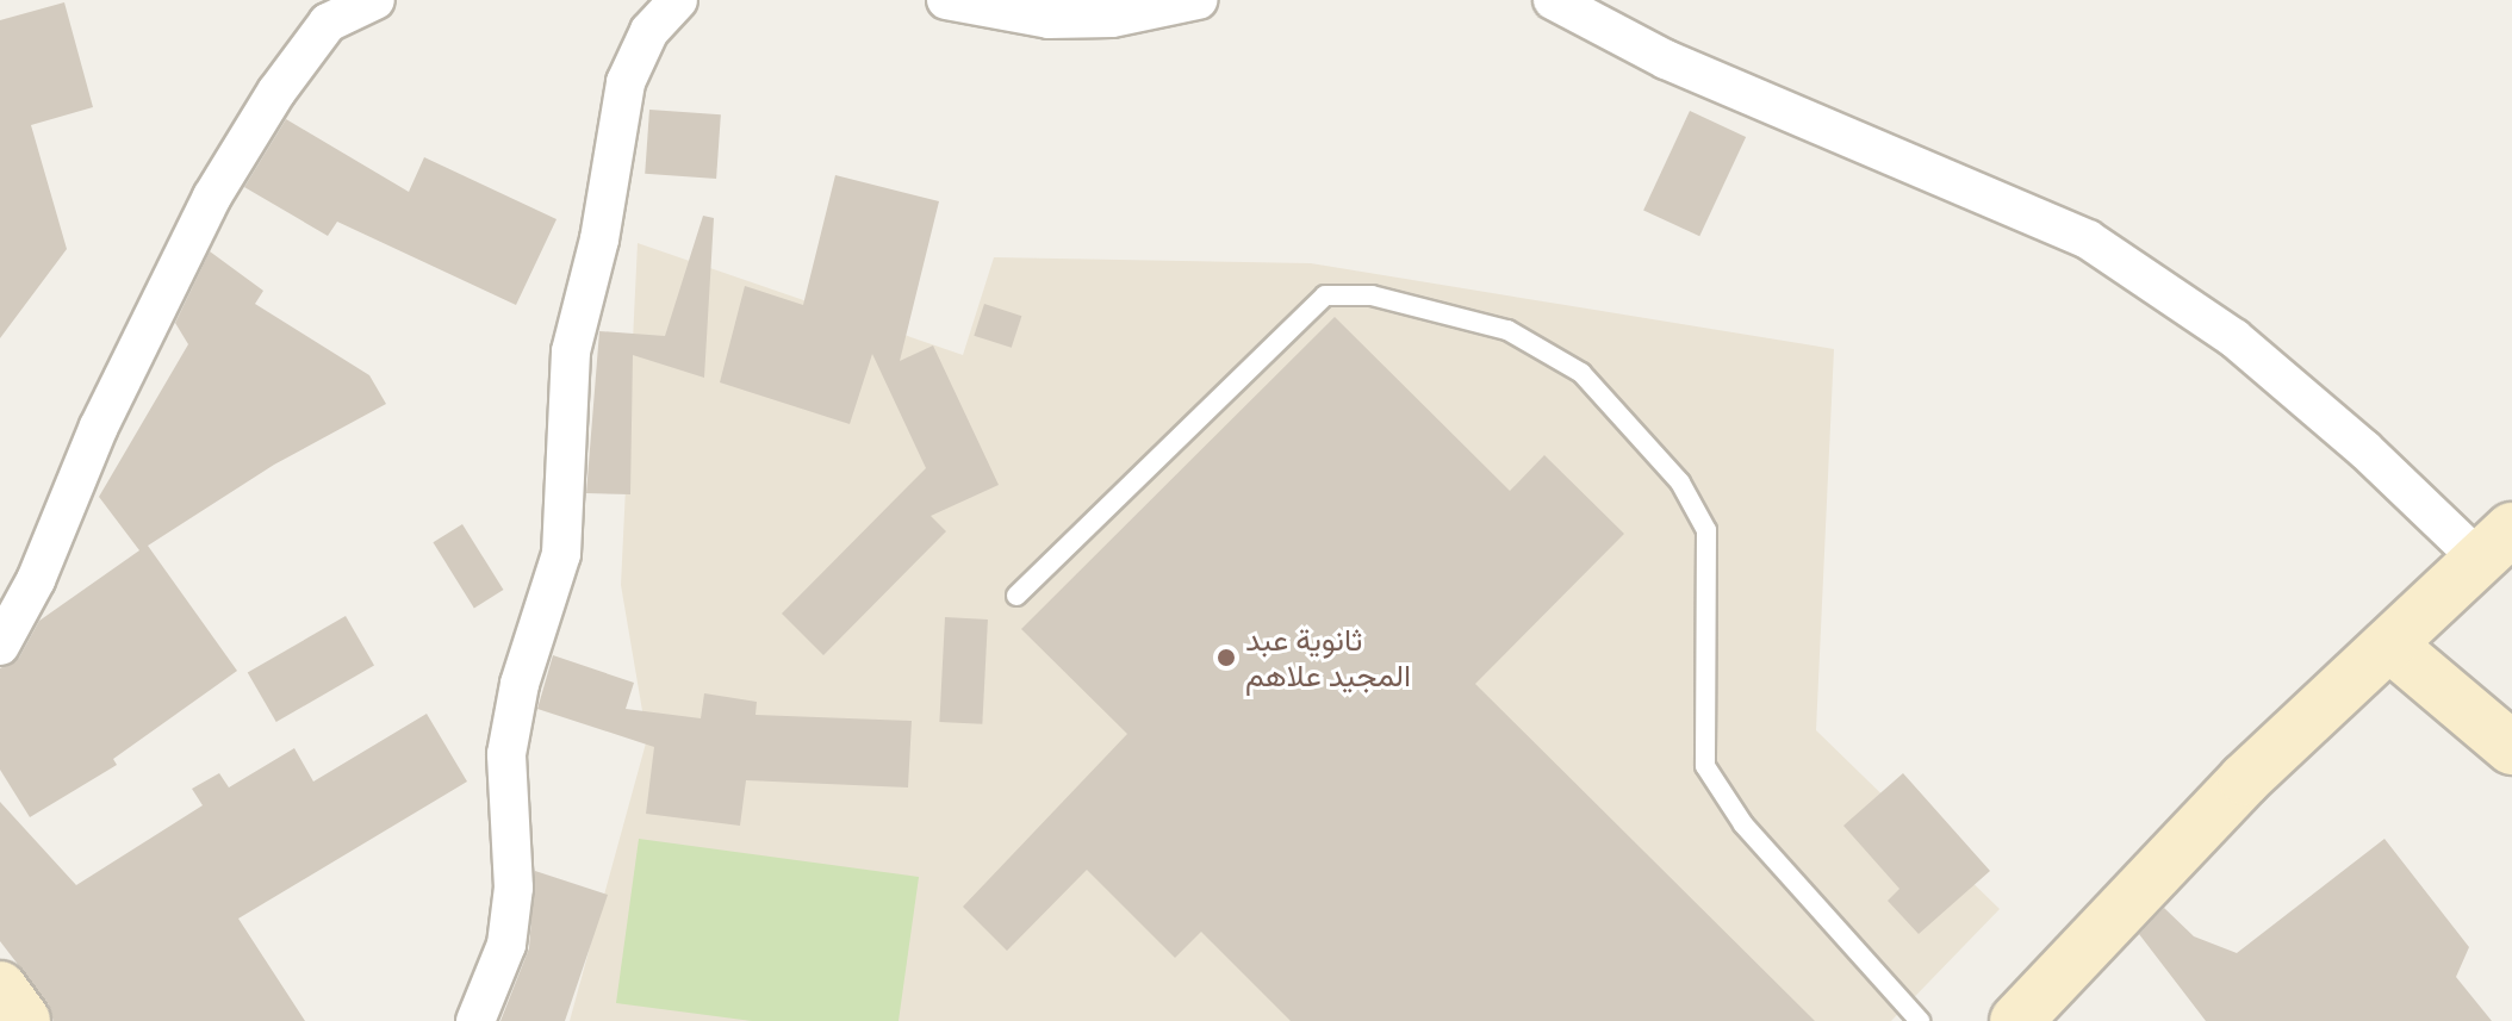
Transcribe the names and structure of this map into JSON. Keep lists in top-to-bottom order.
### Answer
{
  "places": ["ثانوية عبد المجيد علاهم"]
}
